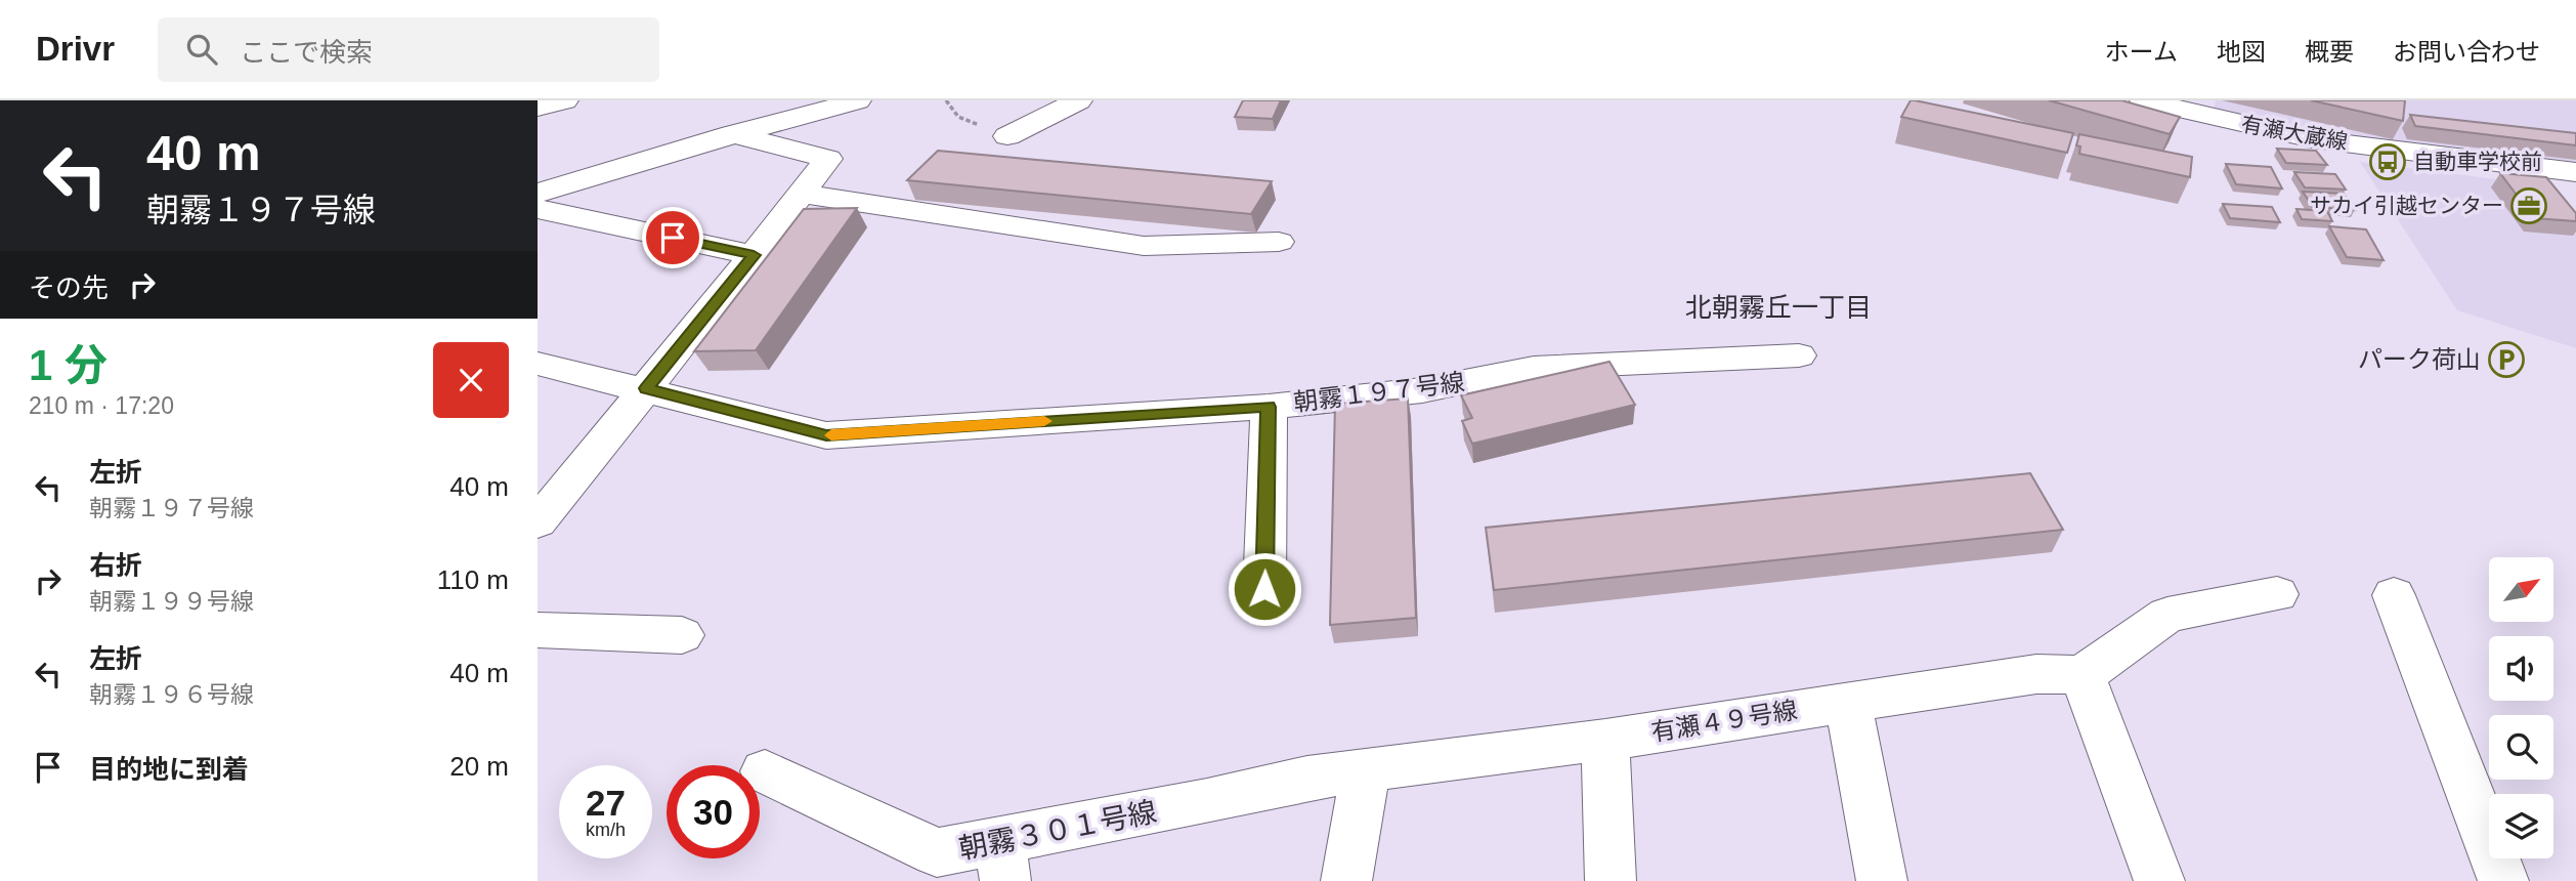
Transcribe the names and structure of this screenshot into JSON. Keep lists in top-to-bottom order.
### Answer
{
  "streets": {
    "street": [
      "有瀬大蔵線",
      "朝霧１９７号線",
      "有瀬４９号線",
      "朝霧３０１号線"
    ]
  },
  "crossings": [
    ["有瀬４９号線", "朝霧３０１号線"]
  ],
  "districts": ["北朝霧丘一丁目"],
  "places": {
    "bus stop": ["自動車学校前"],
    "office": ["サカイ引越センター"],
    "parking": ["パーク荷山"]
  },
  "north": "top right",
  "page": {
    "header": "Drivr",
    "search": "ここで検索",
    "nav": [
      "ホーム",
      "地図",
      "概要",
      "お問い合わせ"
    ],
    "turn": ["40 m", "朝霧１９７号線"],
    "then": "その先",
    "heading": ["1 分", "210 m · 17:20"],
    "list": [
      {
        "name": "左折",
        "note": "朝霧１９７号線",
        "value": "40 m"
      },
      {
        "name": "右折",
        "note": "朝霧１９９号線",
        "value": "110 m"
      },
      {
        "name": "左折",
        "note": "朝霧１９６号線",
        "value": "40 m"
      },
      {
        "name": "目的地に到着",
        "value": "20 m"
      }
    ],
    "speed": "27 km/h",
    "limit": "30"
  }
}
